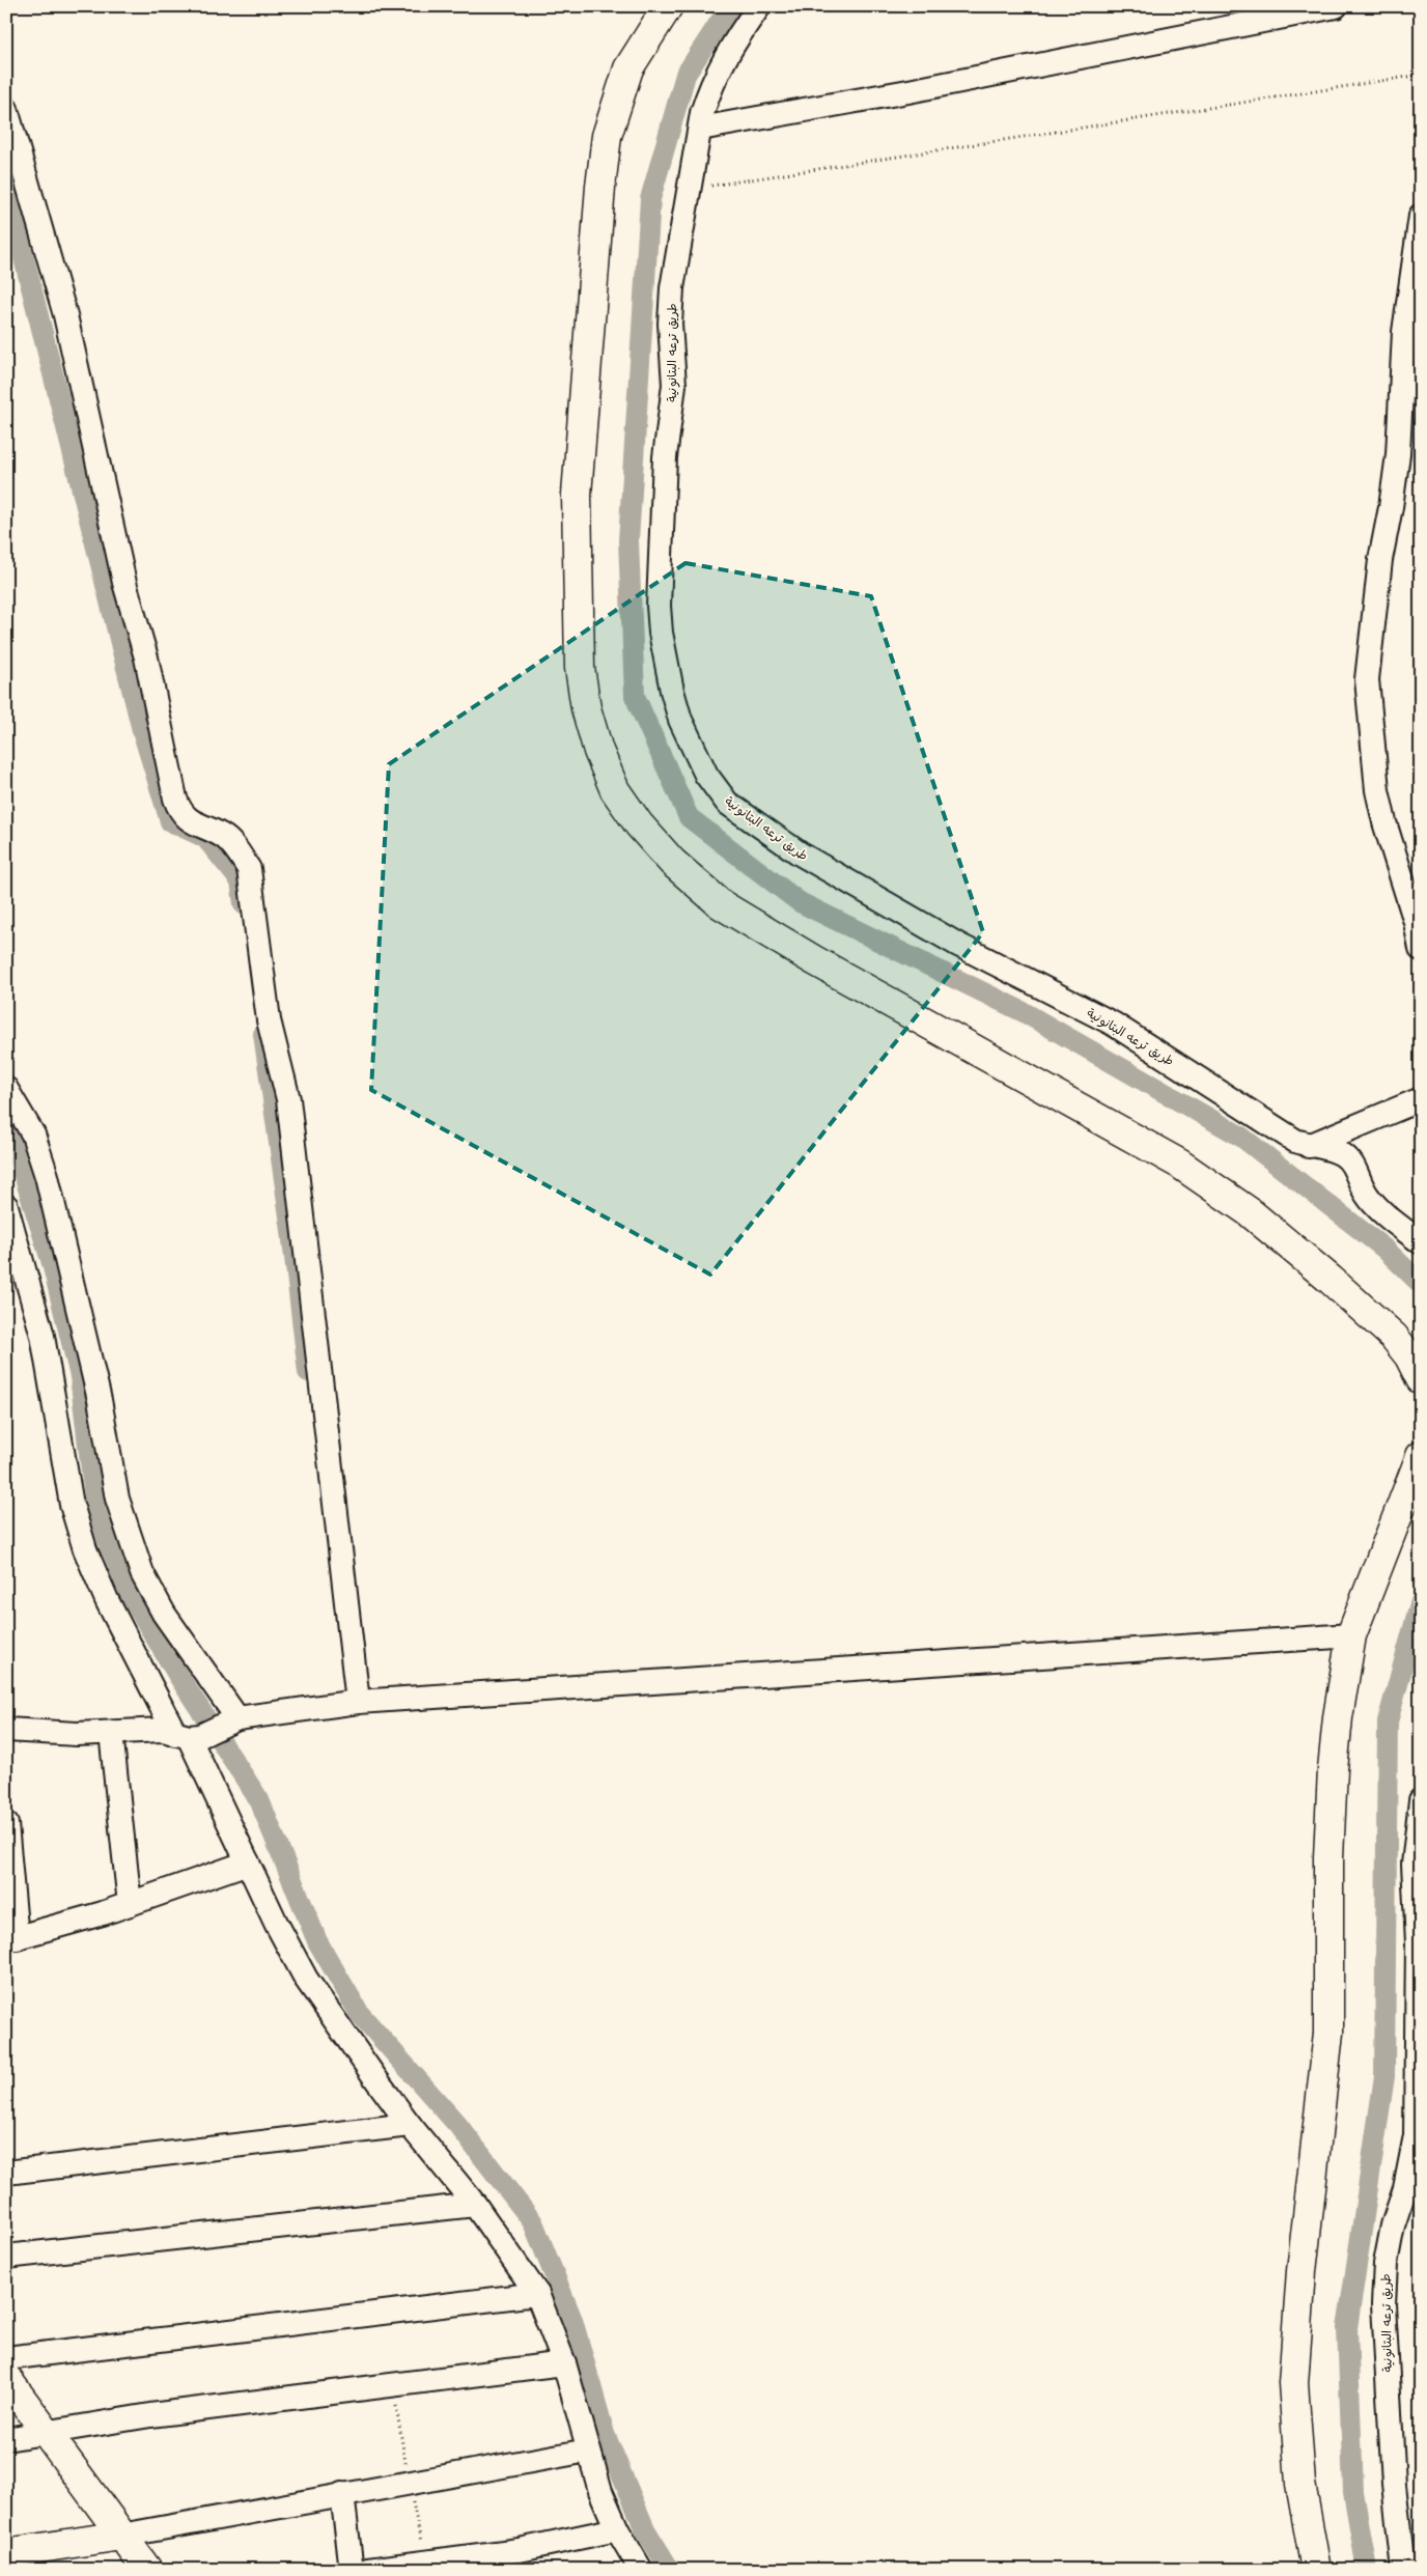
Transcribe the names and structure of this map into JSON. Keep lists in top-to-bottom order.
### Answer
{
  "streets": {
    "street": ["طريق ترعه البتانونية"]
  }
}
